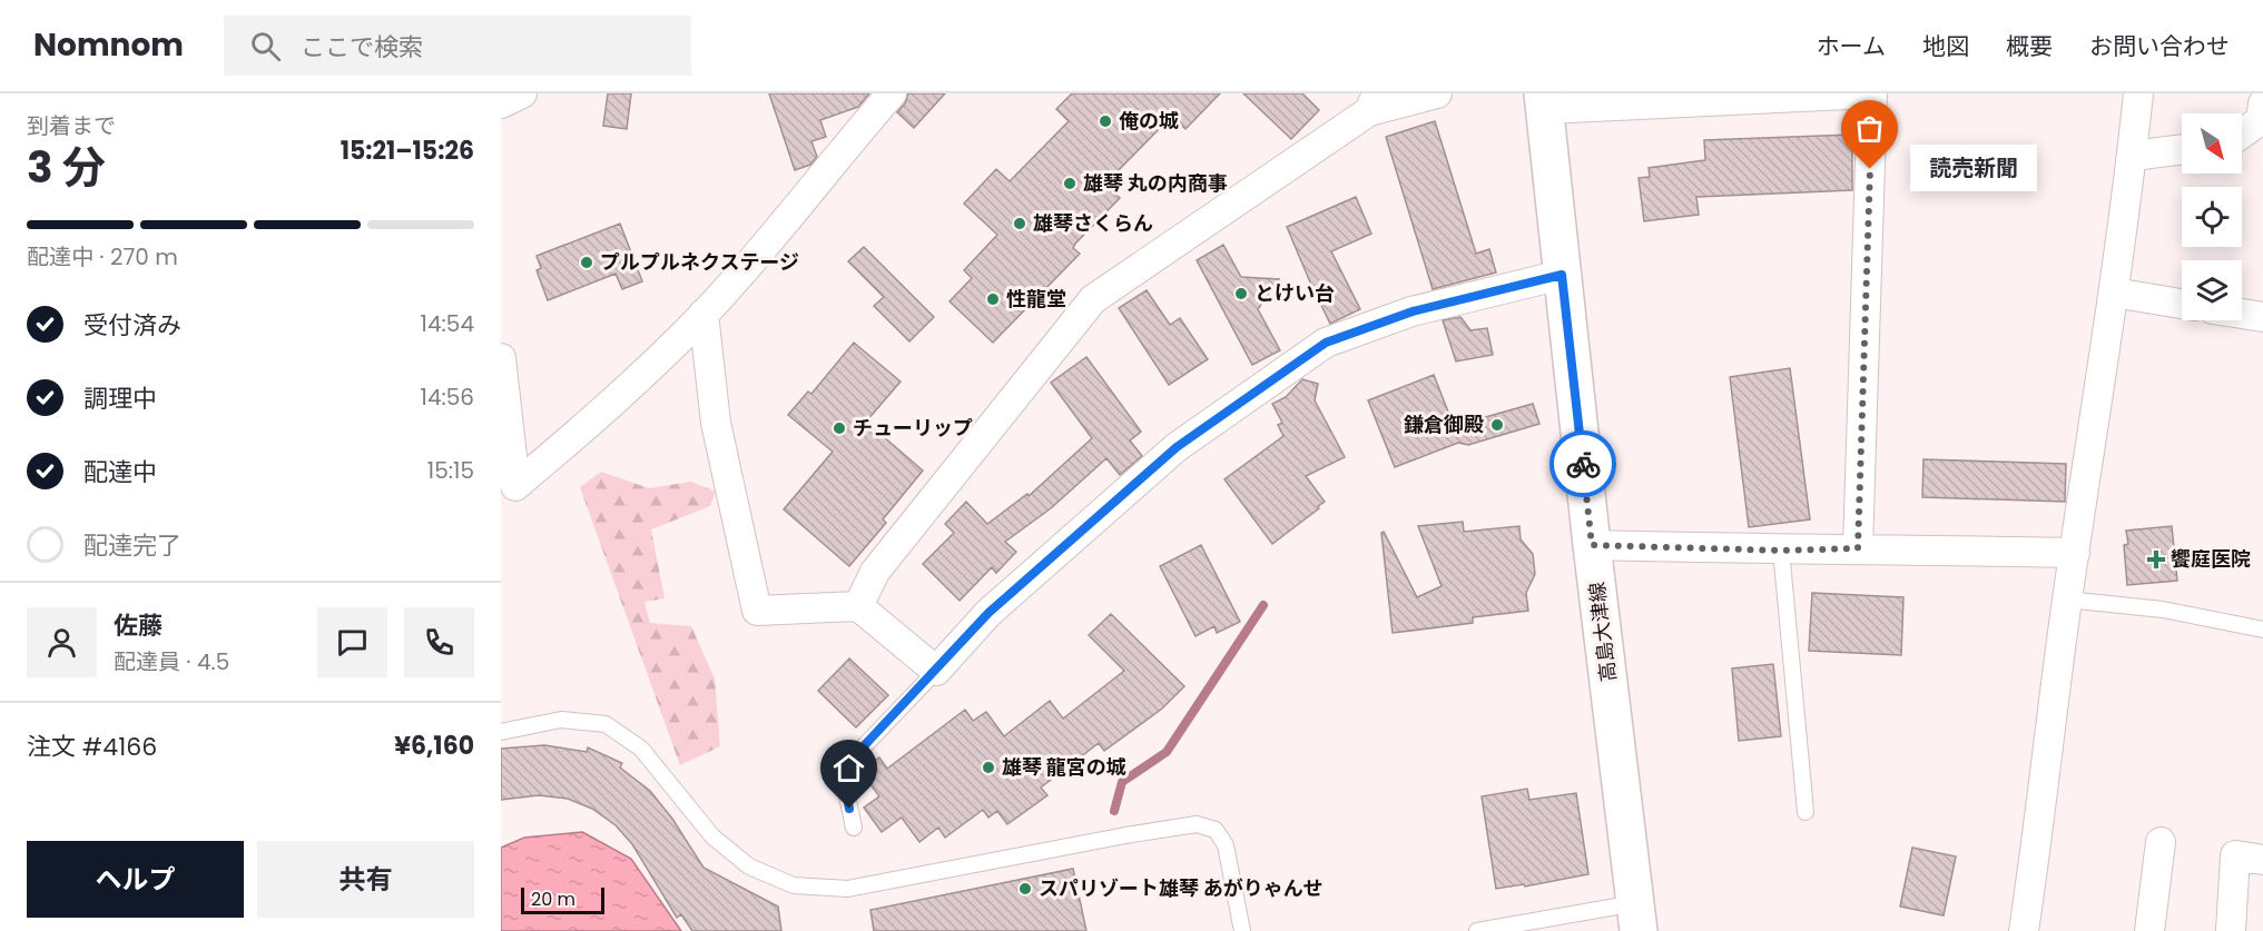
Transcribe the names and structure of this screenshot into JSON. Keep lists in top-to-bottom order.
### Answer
{
  "streets": {
    "main road": ["高島大津線"]
  },
  "places": {
    "other": [
      "俺の城",
      "読売新聞",
      "雄琴 丸の内商事",
      "雄琴さくらん",
      "プルプルネクステージ",
      "とけい台",
      "性龍堂",
      "鎌倉御殿",
      "チューリップ",
      "雄琴 龍宮の城",
      "スパリゾート雄琴 あがりゃんせ"
    ],
    "health": ["饗庭医院"]
  },
  "scale_bar": "20 m",
  "north": "bottom right",
  "page": {
    "header": "Nomnom",
    "search": "ここで検索",
    "nav": [
      "ホーム",
      "地図",
      "概要",
      "お問い合わせ"
    ],
    "heading": ["3 分", "到着まで", "15:21–15:26"],
    "panel": [
      "佐藤",
      "配達員 · 4.5",
      "注文 #4166",
      "¥6,160"
    ],
    "bubble": "読売新聞",
    "bar": "配達中 · 270 m",
    "list": [
      ["受付済み", "14:54"],
      ["調理中", "14:56"],
      ["配達中", "15:15"],
      "配達完了"
    ],
    "buttons": ["ヘルプ", "共有"],
    "scale": "20 m"
  }
}
